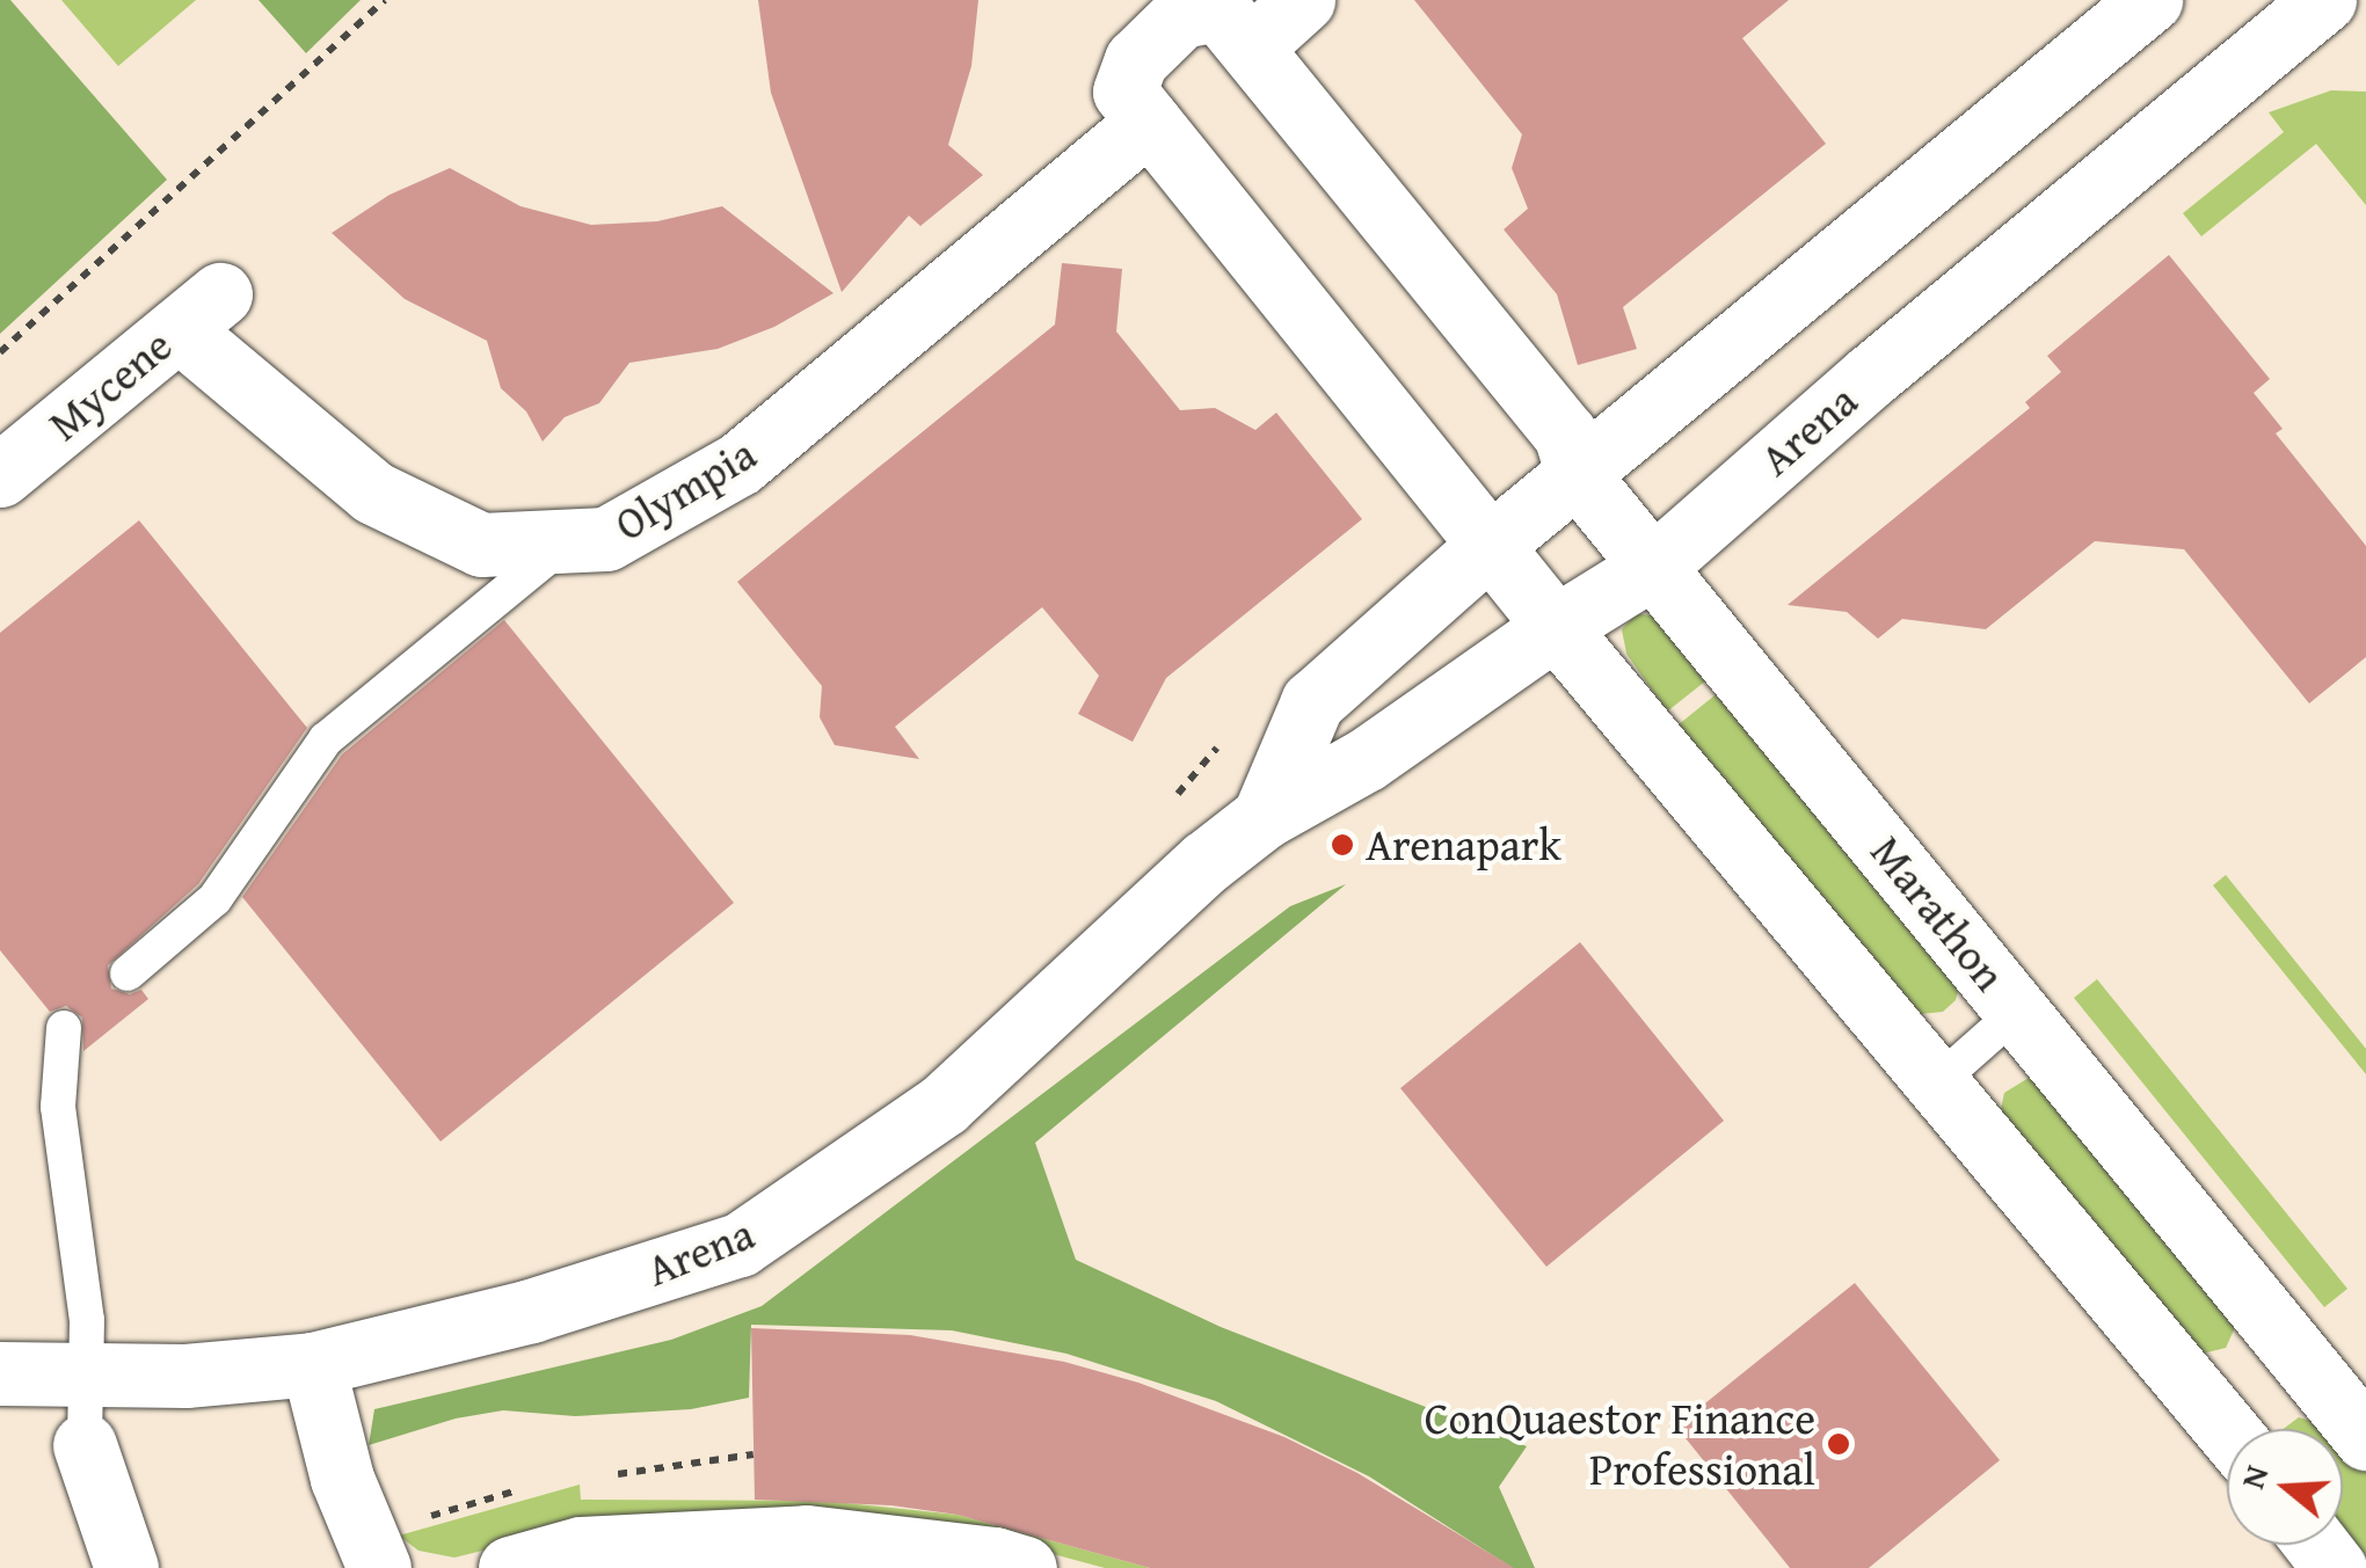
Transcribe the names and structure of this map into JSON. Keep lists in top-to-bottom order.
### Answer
{
  "streets": {
    "street": [
      "Mycene",
      "Arena",
      "Olympia",
      "Marathon"
    ]
  },
  "crossings": [
    ["Mycene", "Olympia"],
    ["Arena", "Marathon"]
  ],
  "places": ["Arenapark", "ConQuaestor Finance Professional"],
  "north": "left"
}
